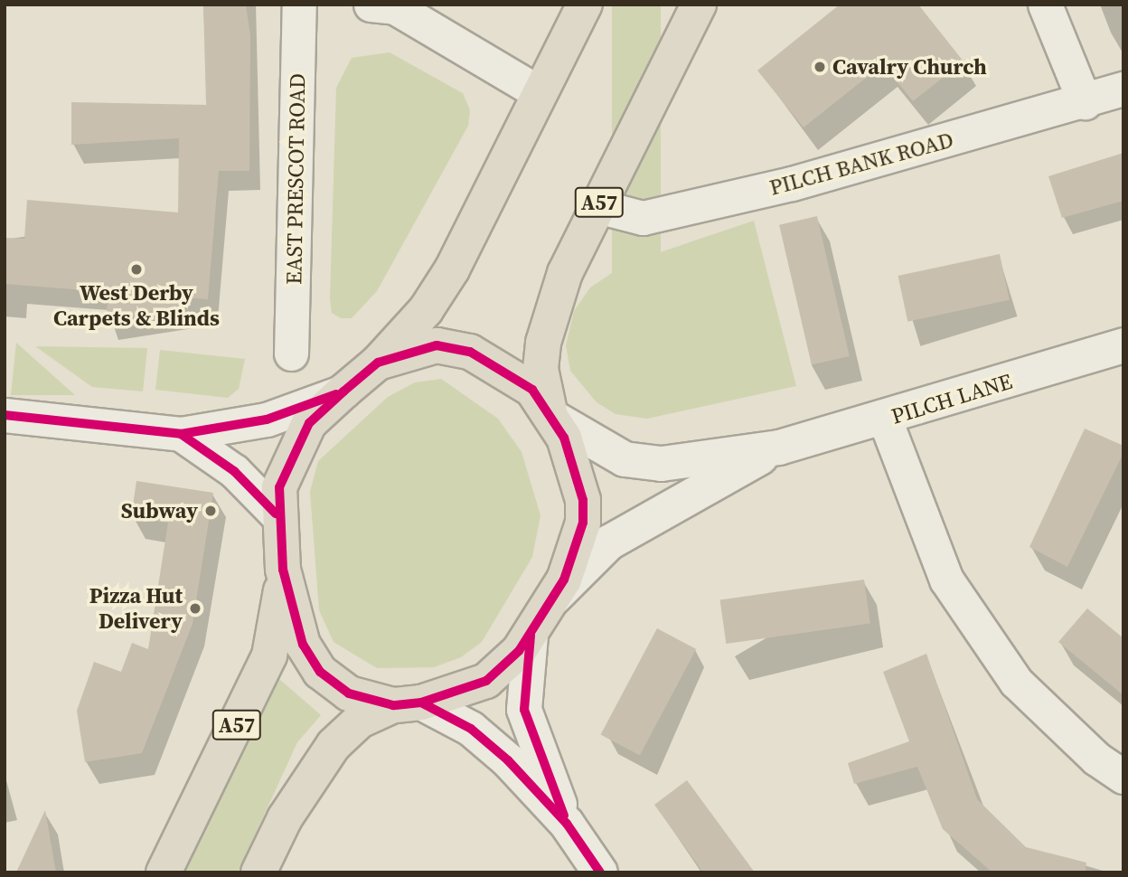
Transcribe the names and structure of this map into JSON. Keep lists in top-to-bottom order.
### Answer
{
  "streets": {
    "highway": ["A57"],
    "street": ["PILCH BANK ROAD", "EAST PRESCOT ROAD", "PILCH LANE"]
  },
  "crossings": [
    ["PILCH BANK ROAD", "A57"],
    ["A57", "PILCH LANE"]
  ],
  "places": [
    "Cavalry Church",
    "West Derby Carpets & Blinds",
    "Subway",
    "Pizza Hut Delivery"
  ]
}
